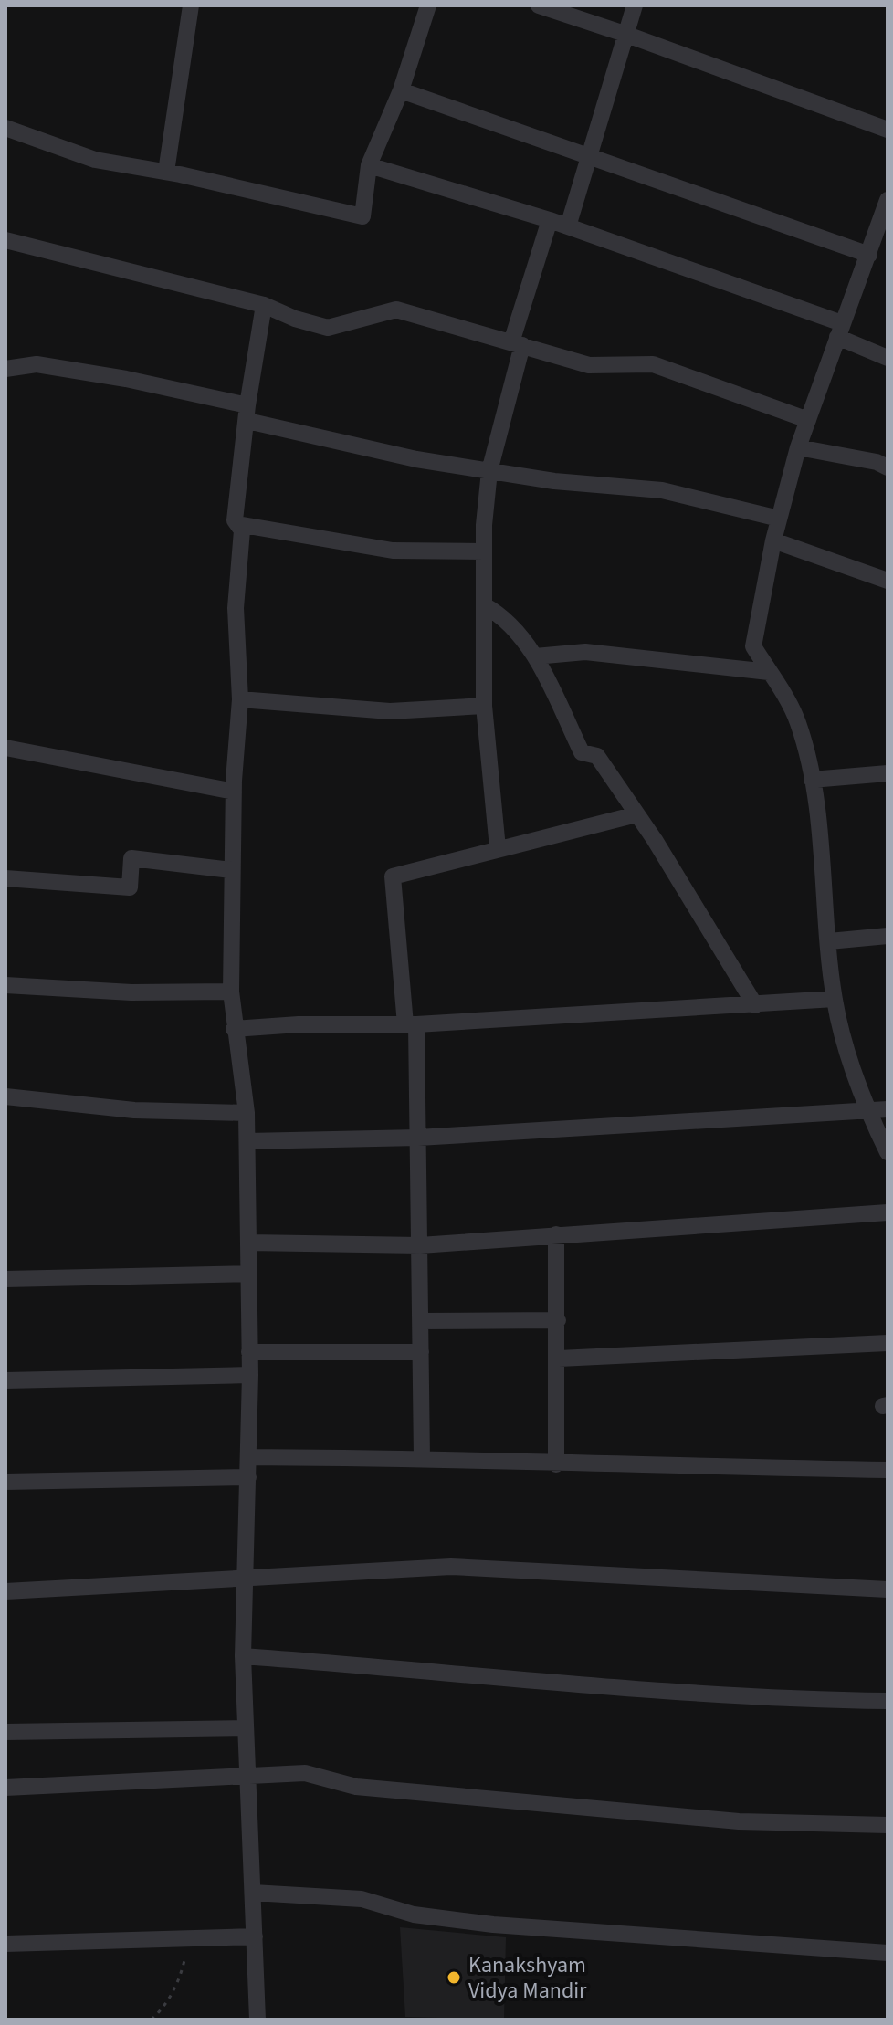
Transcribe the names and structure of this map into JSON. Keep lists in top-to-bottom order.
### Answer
{
  "places": ["Kanakshyam Vidya Mandir"]
}
